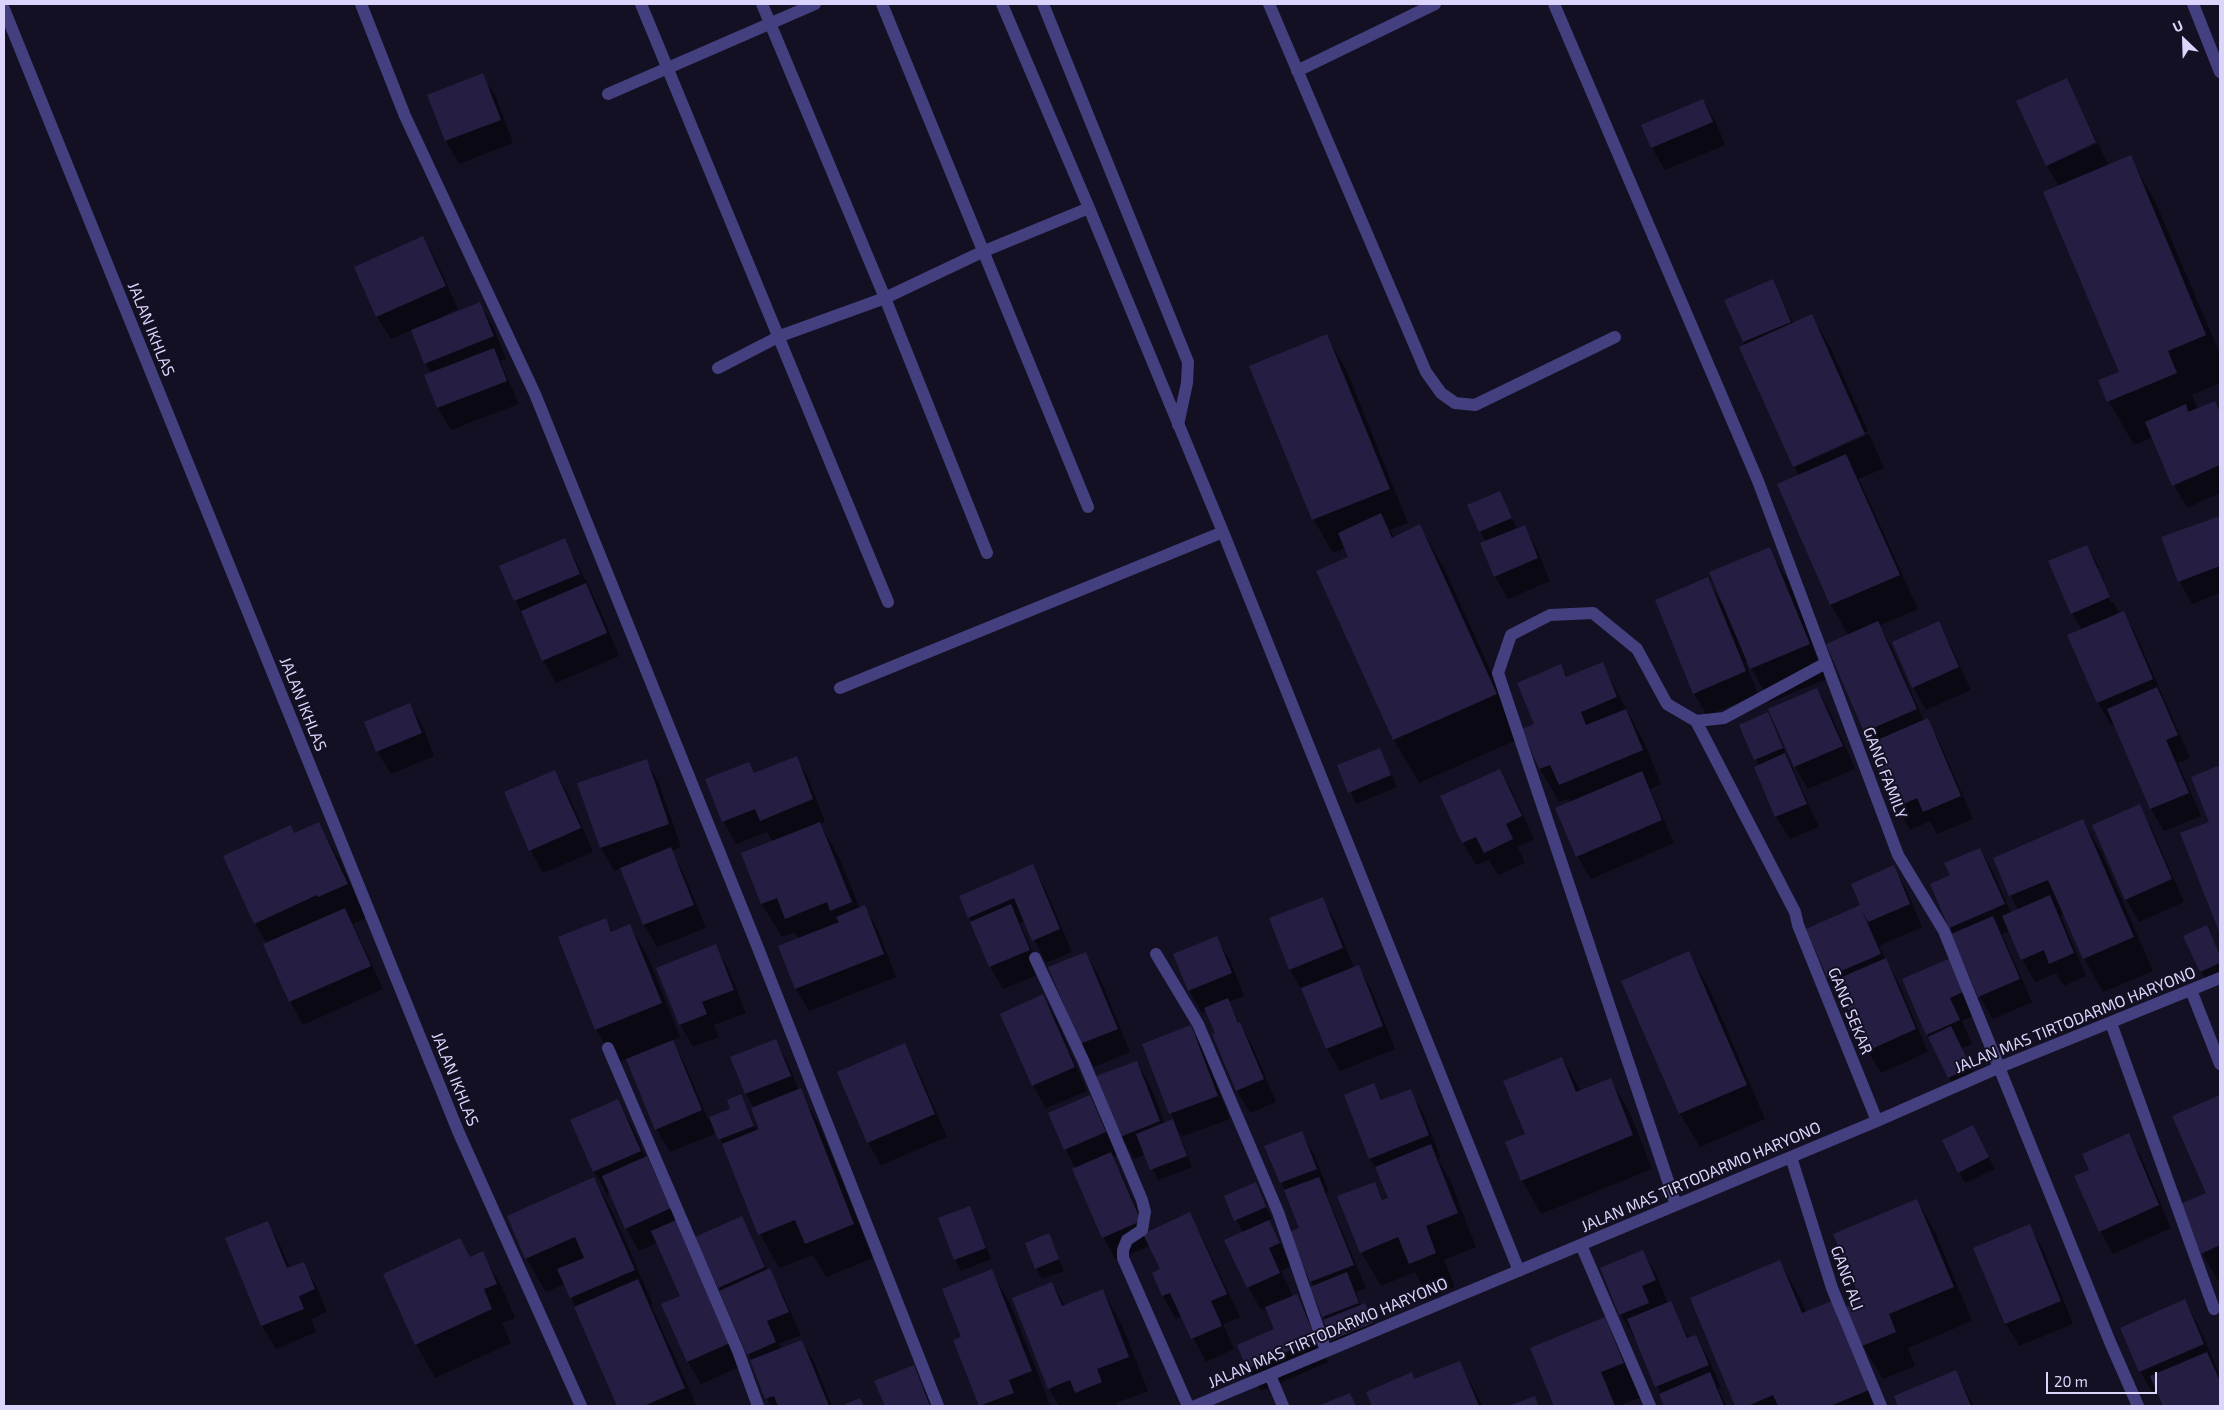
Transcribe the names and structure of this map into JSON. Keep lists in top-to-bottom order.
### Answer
{
  "streets": {
    "street": [
      "JALAN IKHLAS",
      "GANG FAMILY",
      "GANG SEKAR",
      "JALAN MAS TIRTODARMO HARYONO",
      "GANG ALI"
    ]
  },
  "crossings": [
    ["GANG FAMILY", "JALAN MAS TIRTODARMO HARYONO"],
    ["GANG SEKAR", "JALAN MAS TIRTODARMO HARYONO"],
    ["JALAN MAS TIRTODARMO HARYONO", "GANG ALI"]
  ],
  "scale_bar": "20 m",
  "north": "top left"
}
